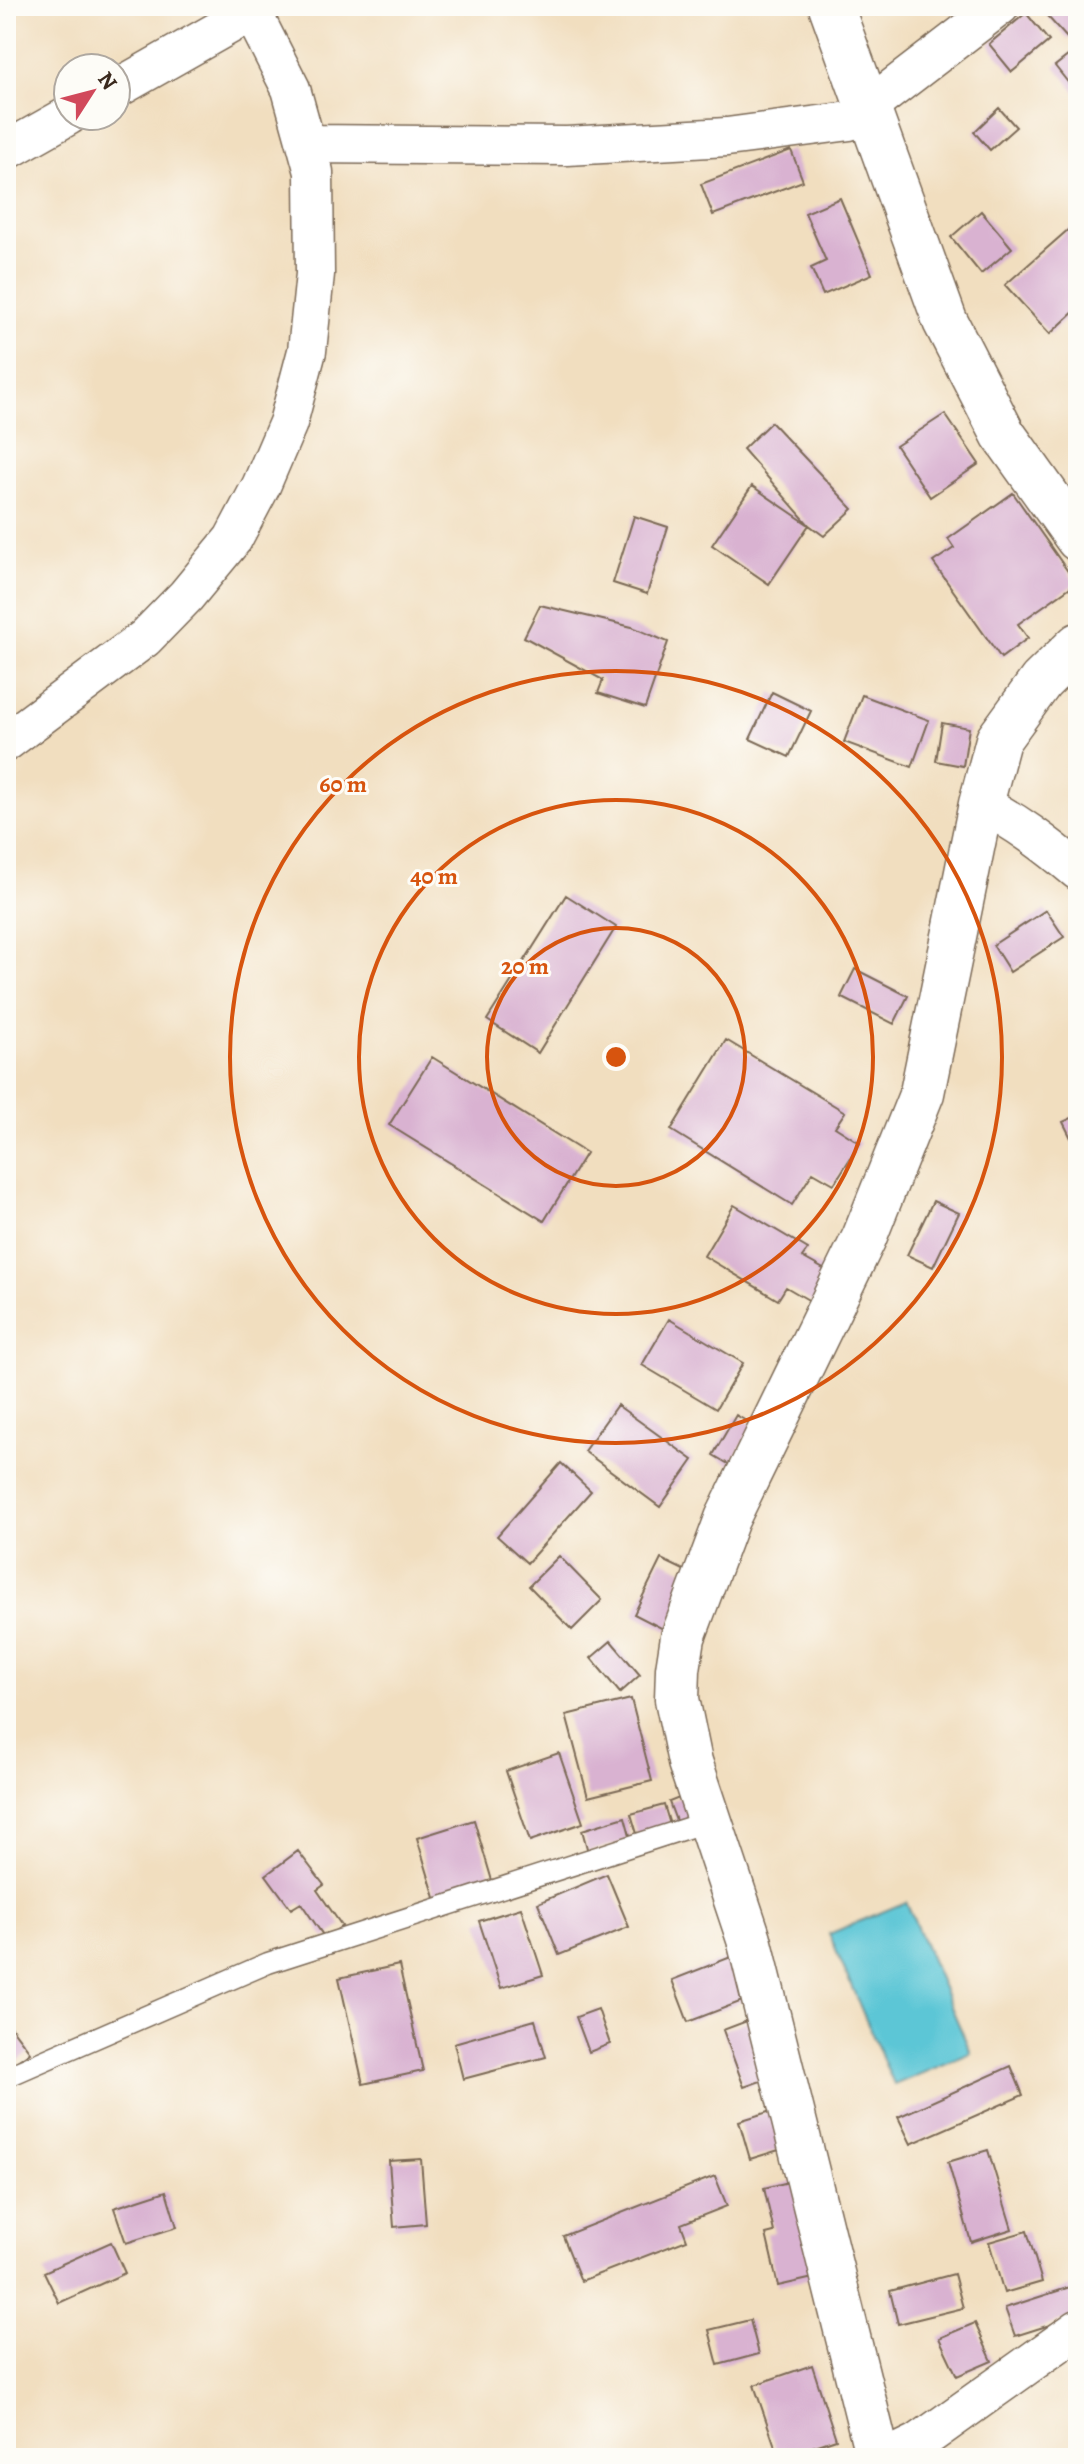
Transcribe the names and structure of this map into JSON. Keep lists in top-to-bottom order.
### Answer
{
  "north": "top right",
  "rings": ["60 m", "40 m", "20 m"]
}
